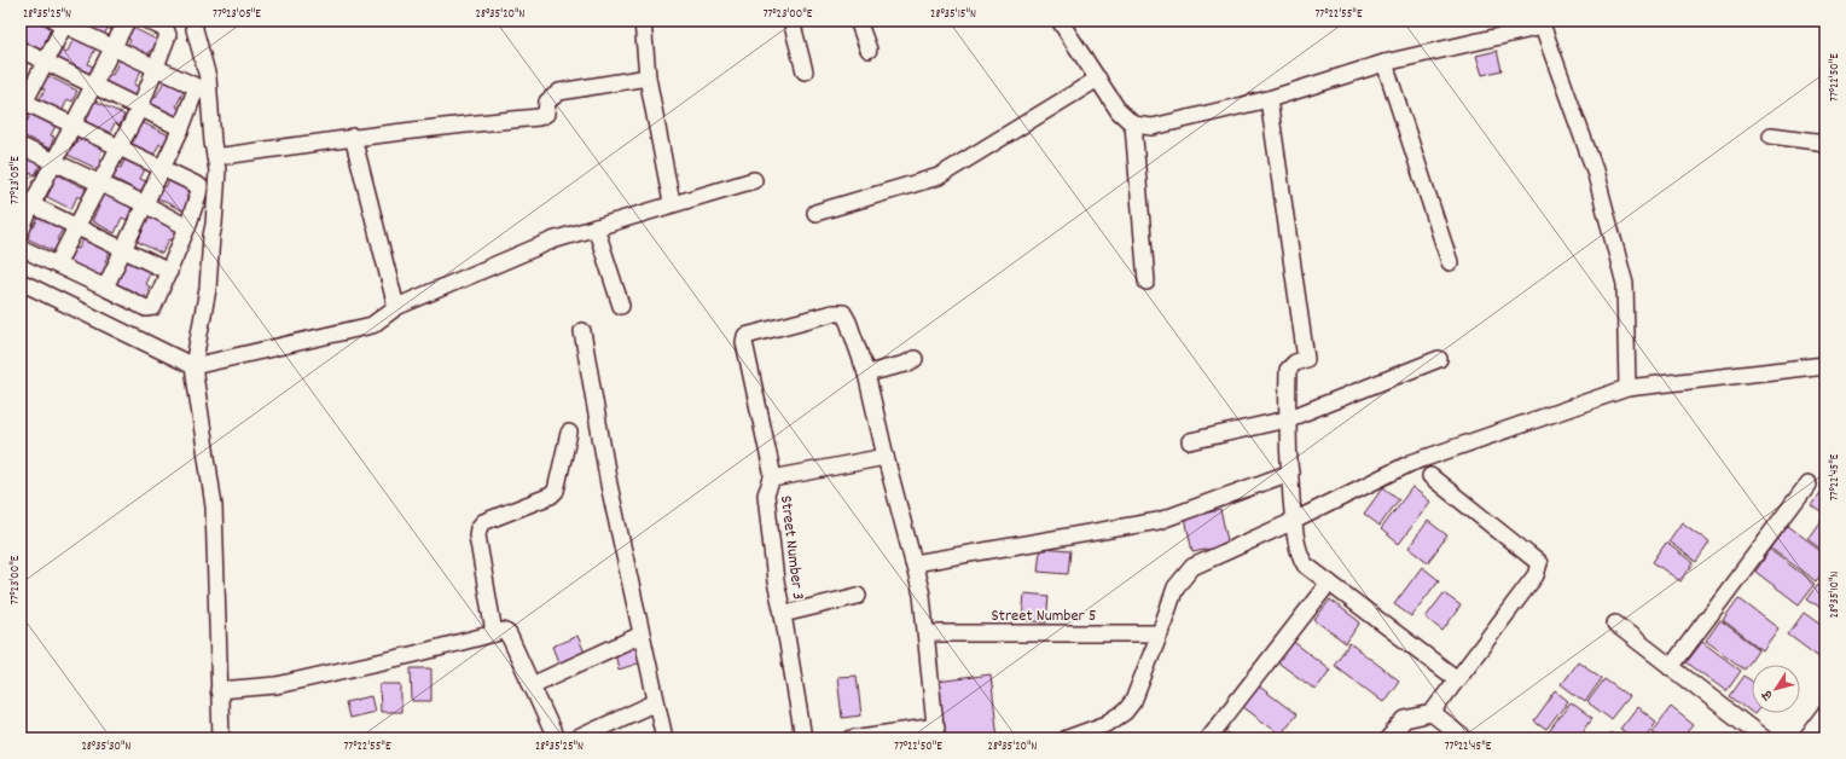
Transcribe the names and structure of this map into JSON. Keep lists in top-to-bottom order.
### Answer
{
  "streets": {
    "street": ["Street Number 3", "Street Number 5"]
  },
  "north": "bottom left",
  "coordinates": [
    "28°35'25\"N",
    "77°23'05\"E",
    "28°35'20\"N",
    "77°23'00\"E",
    "28°35'15\"N",
    "77°22'55\"E",
    "77°22'50\"E",
    "77°22'45\"E",
    "28°35'10\"N",
    "28°35'30\"N"
  ]
}
